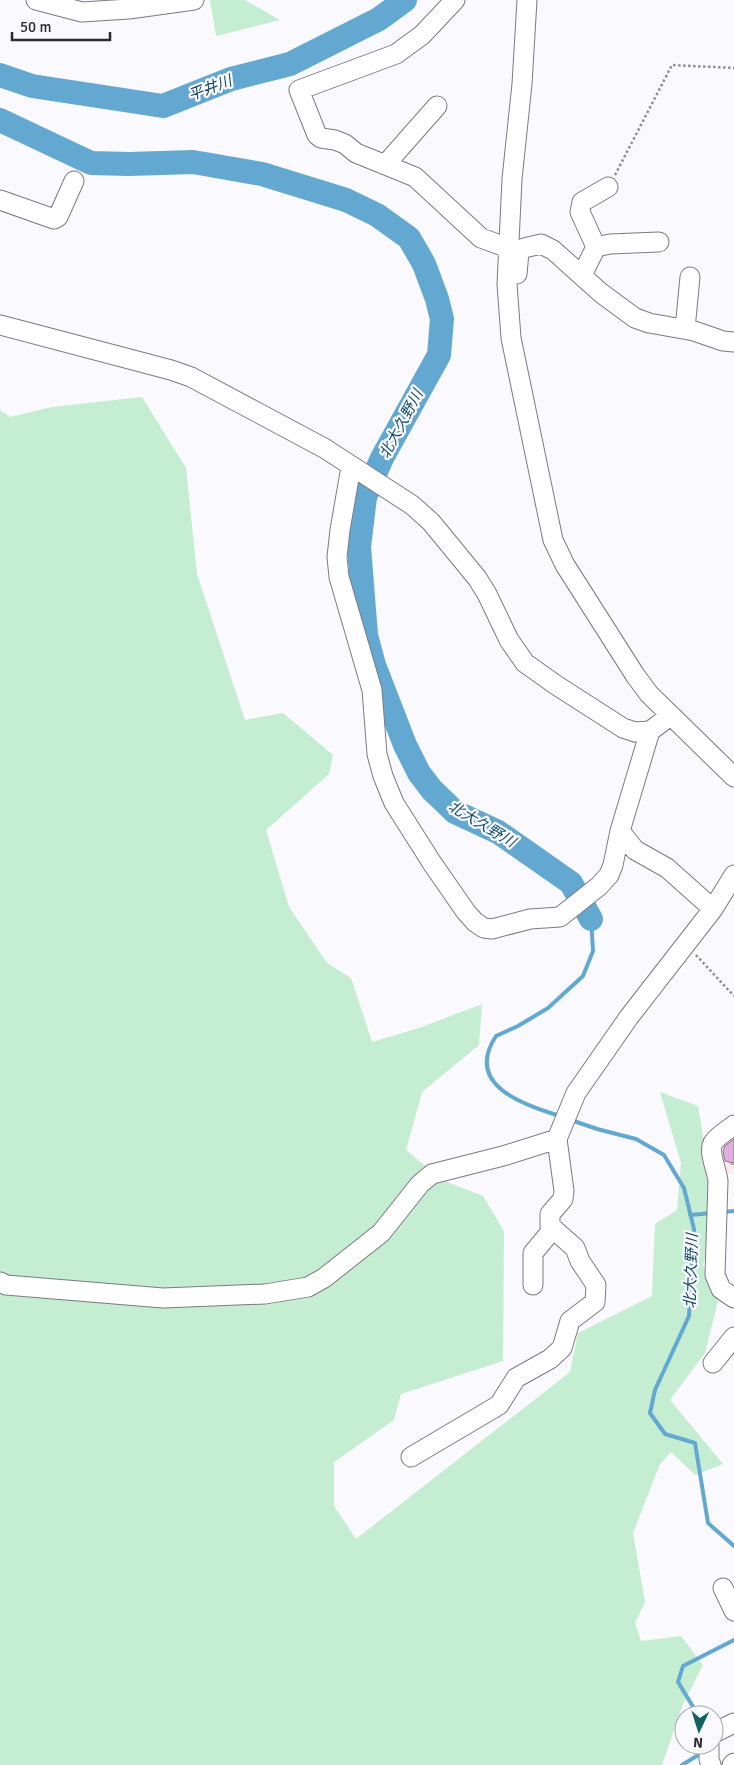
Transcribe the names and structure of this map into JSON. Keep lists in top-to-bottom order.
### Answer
{
  "water": ["平井川", "北大久野川"],
  "scale_bar": "50 m",
  "north": "bottom"
}
